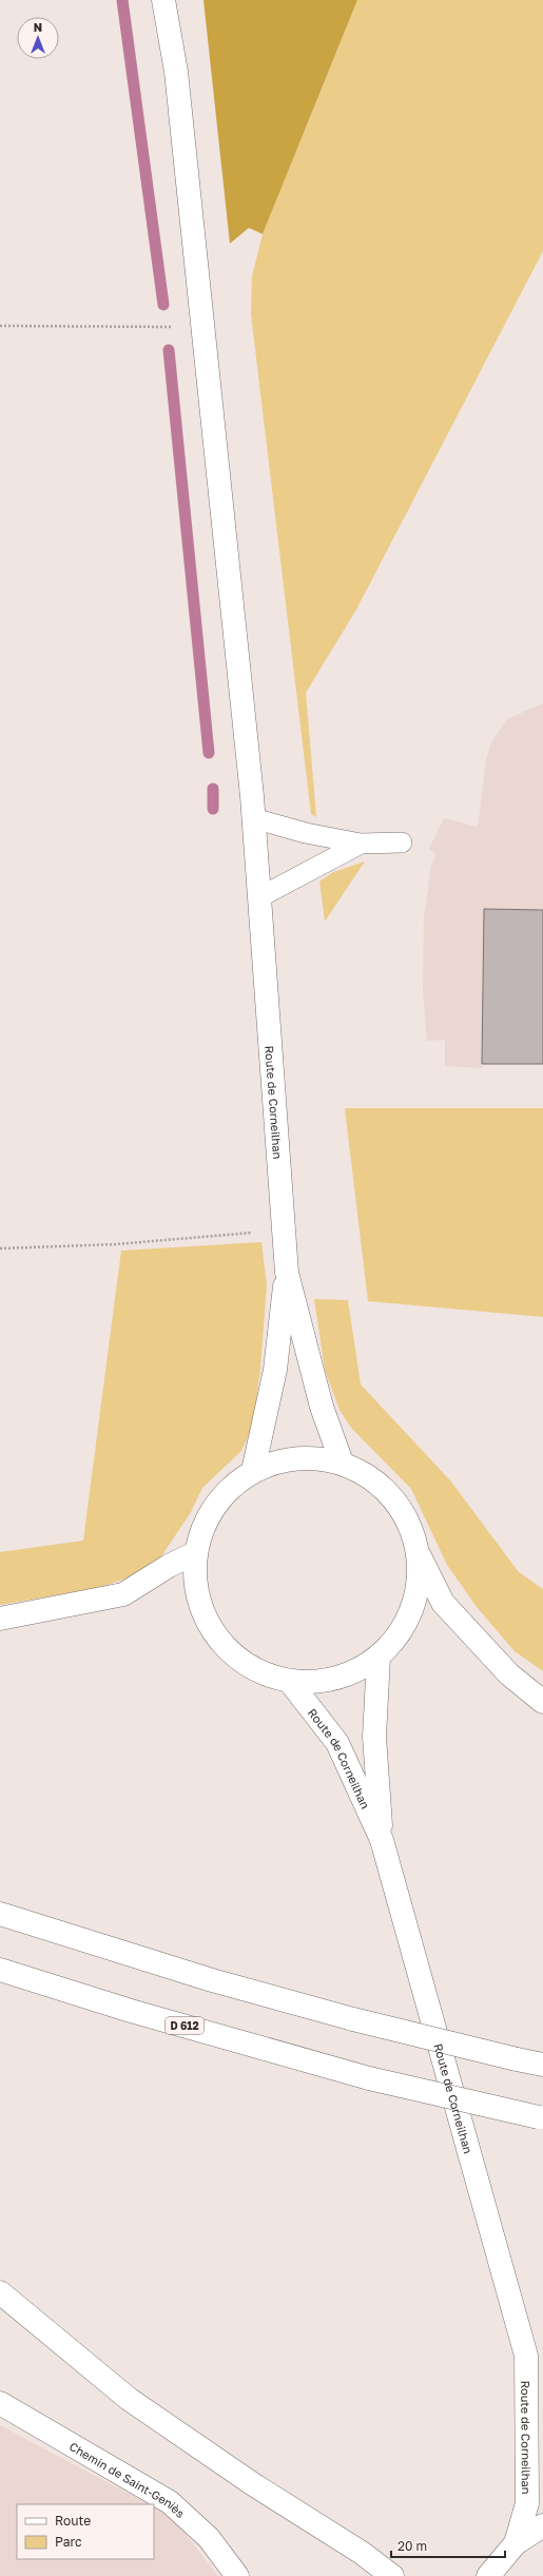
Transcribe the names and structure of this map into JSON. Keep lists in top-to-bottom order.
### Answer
{
  "streets": {
    "main road": ["Route de Corneilhan", "D 612", "Chemin de Saint-Geniès"]
  },
  "legend": ["Route", "Parc"],
  "scale_bar": "20 m",
  "north": "top"
}
